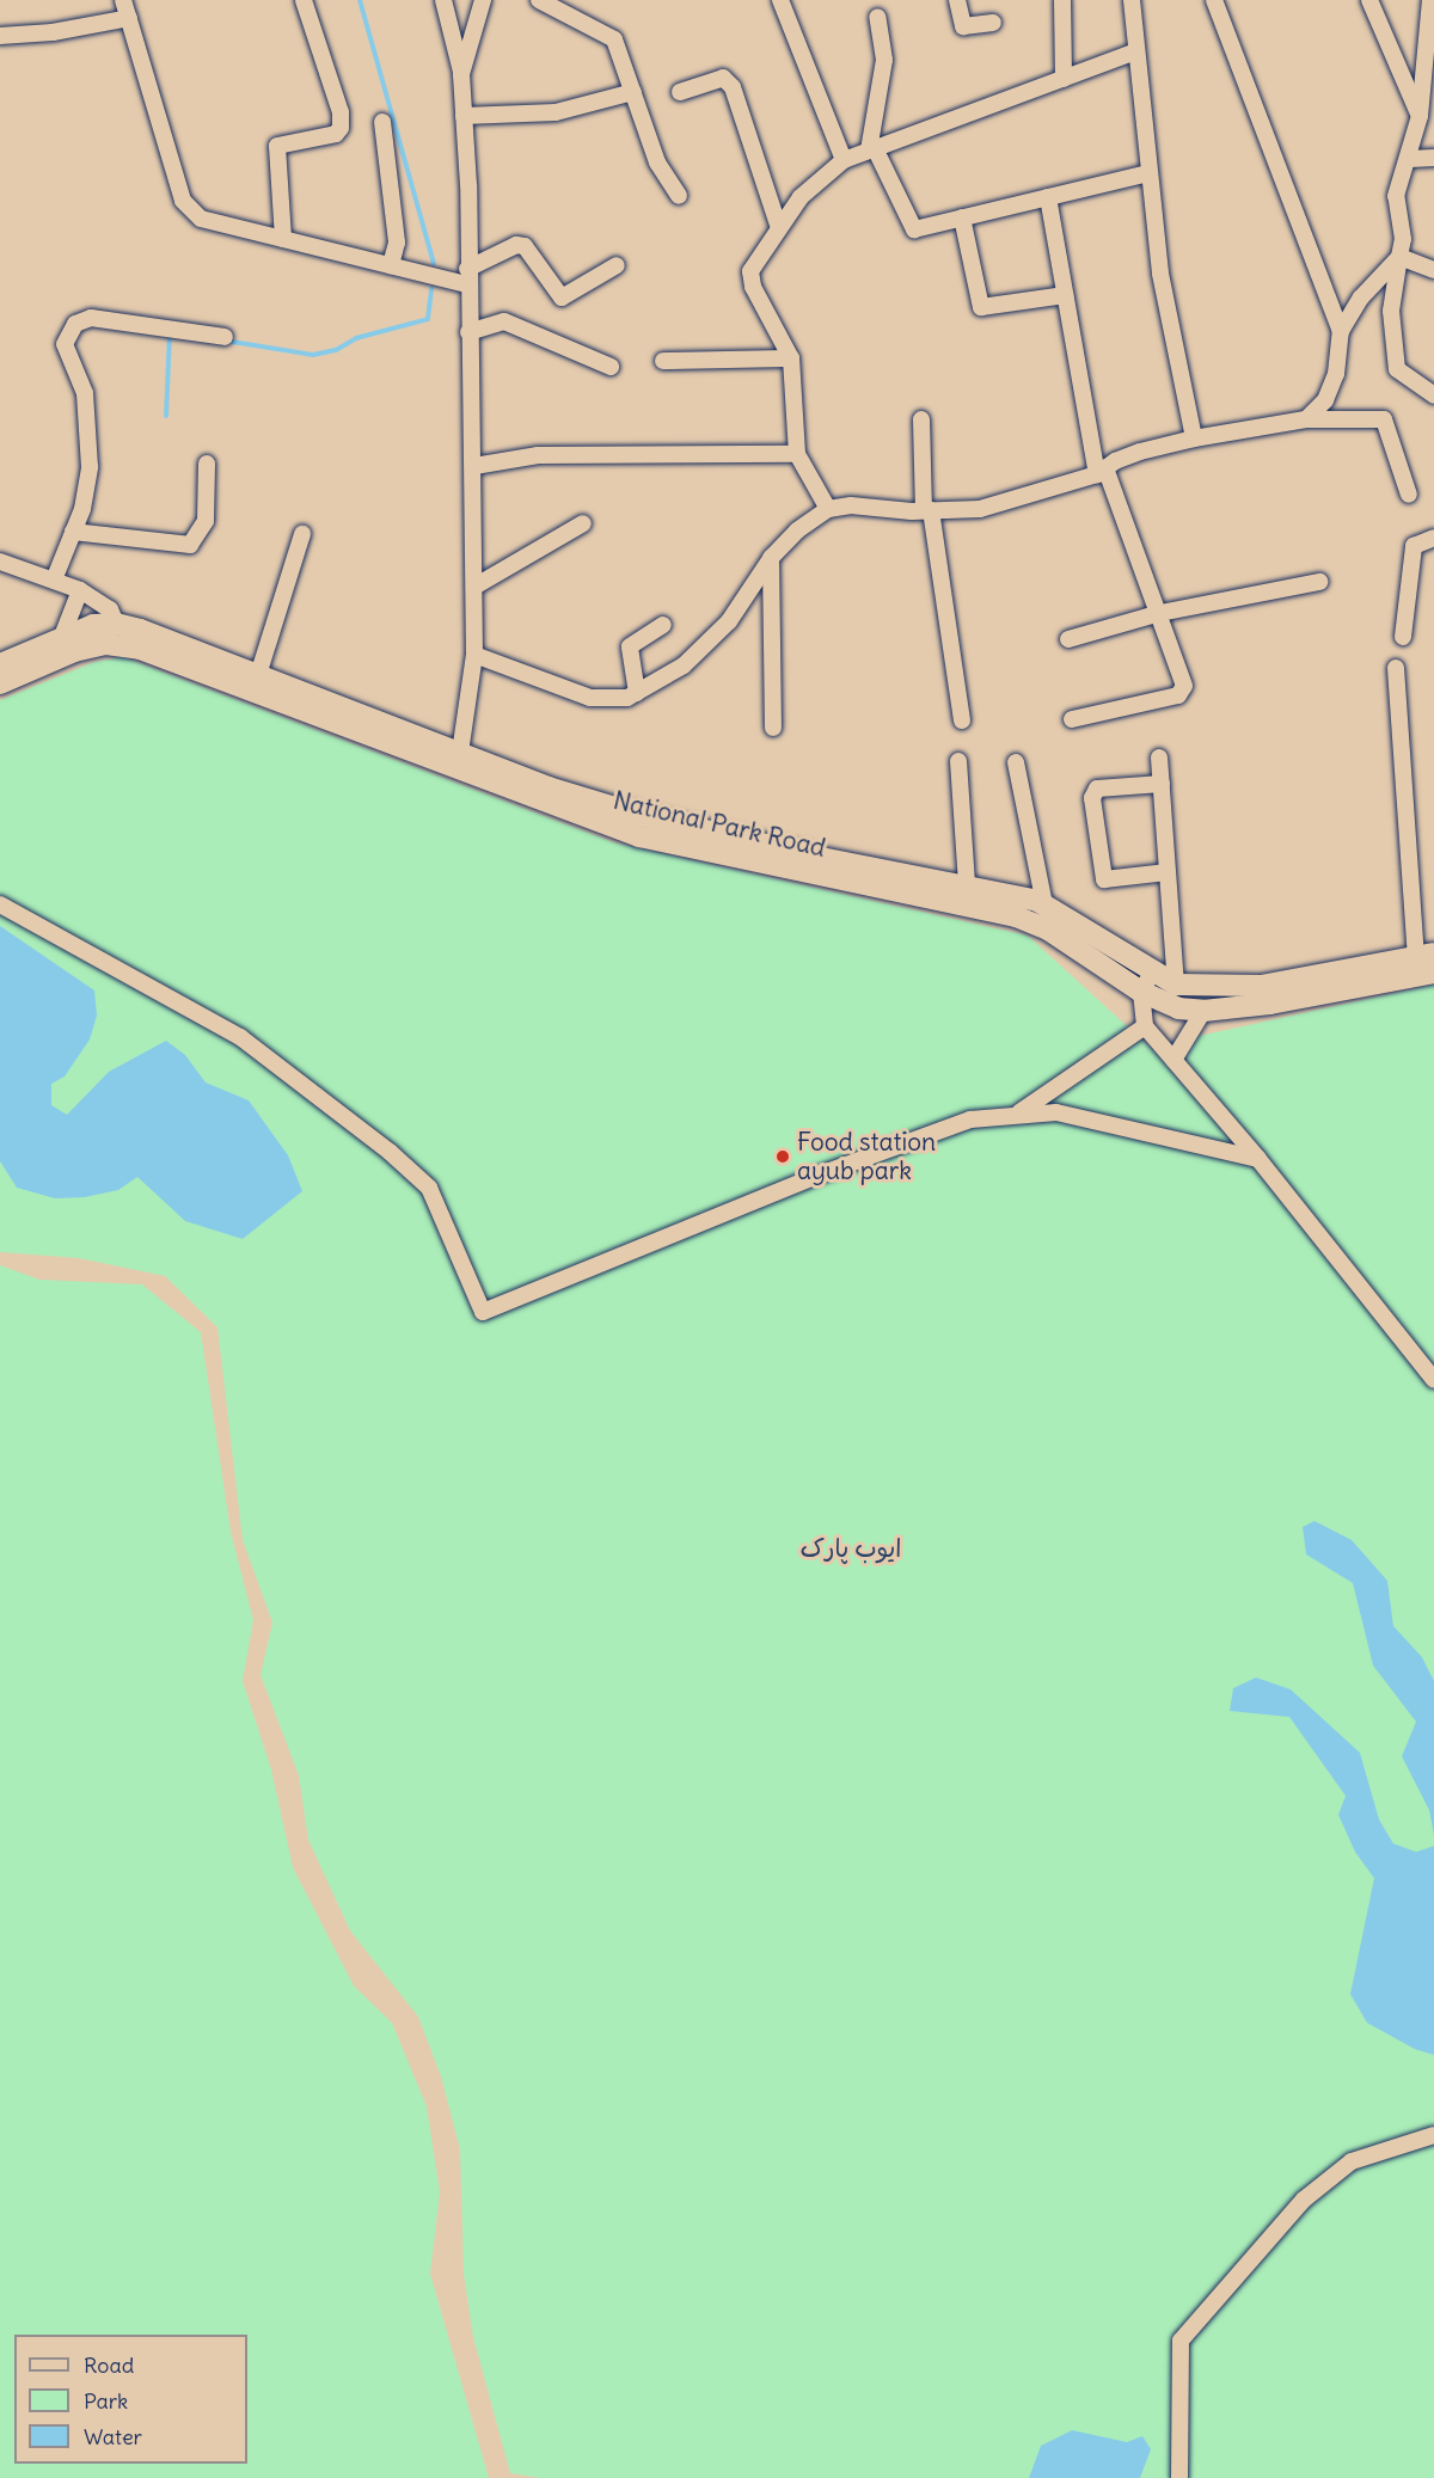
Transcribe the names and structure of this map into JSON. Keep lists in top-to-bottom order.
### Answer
{
  "streets": {
    "main road": ["National Park Road"]
  },
  "parks": ["ایوب پارک"],
  "places": ["Food station ayub park"],
  "legend": ["Road", "Park", "Water"]
}
